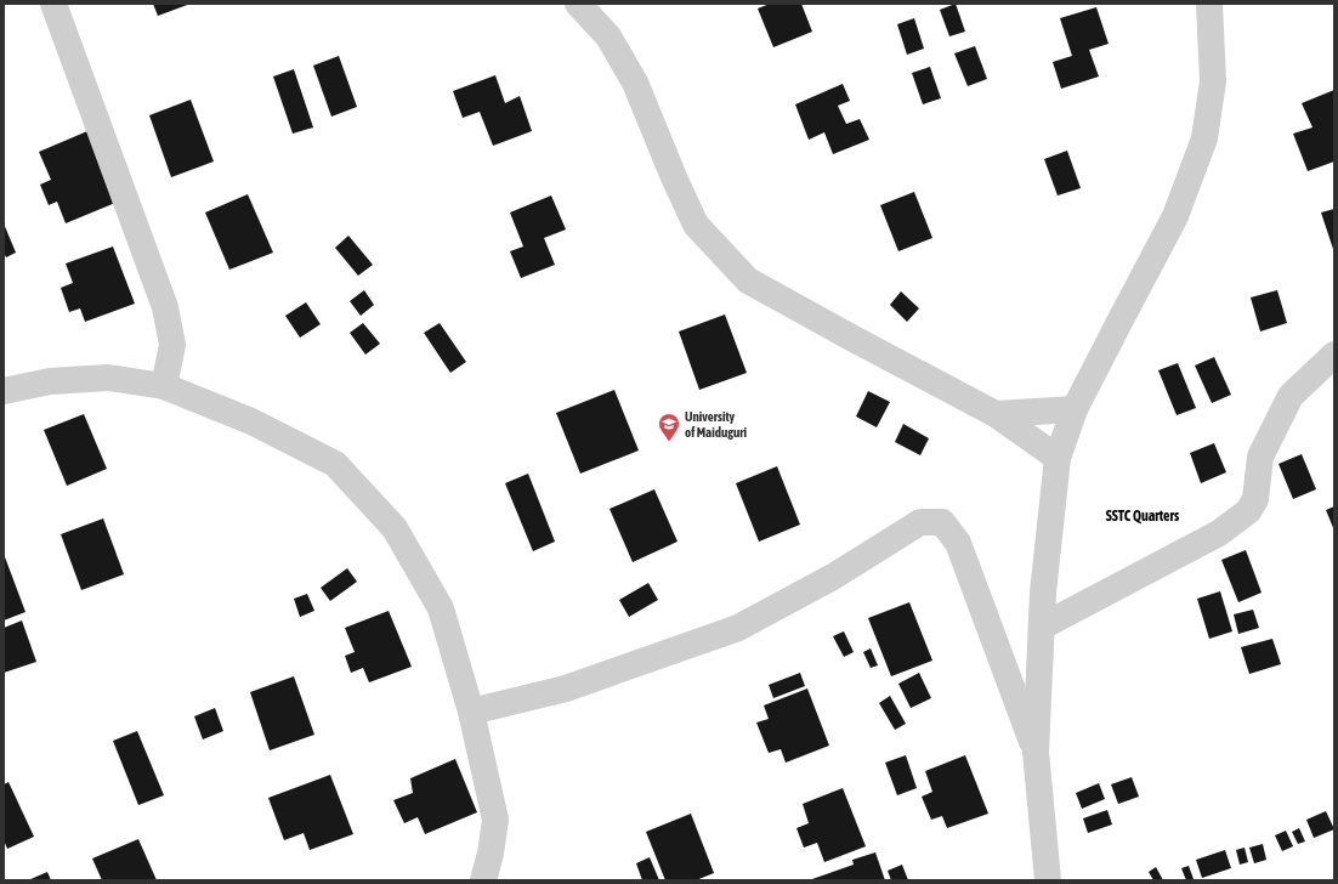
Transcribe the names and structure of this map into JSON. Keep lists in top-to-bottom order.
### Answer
{
  "districts": ["SSTC Quarters"],
  "places": {
    "school or university": ["University of Maiduguri"]
  }
}
